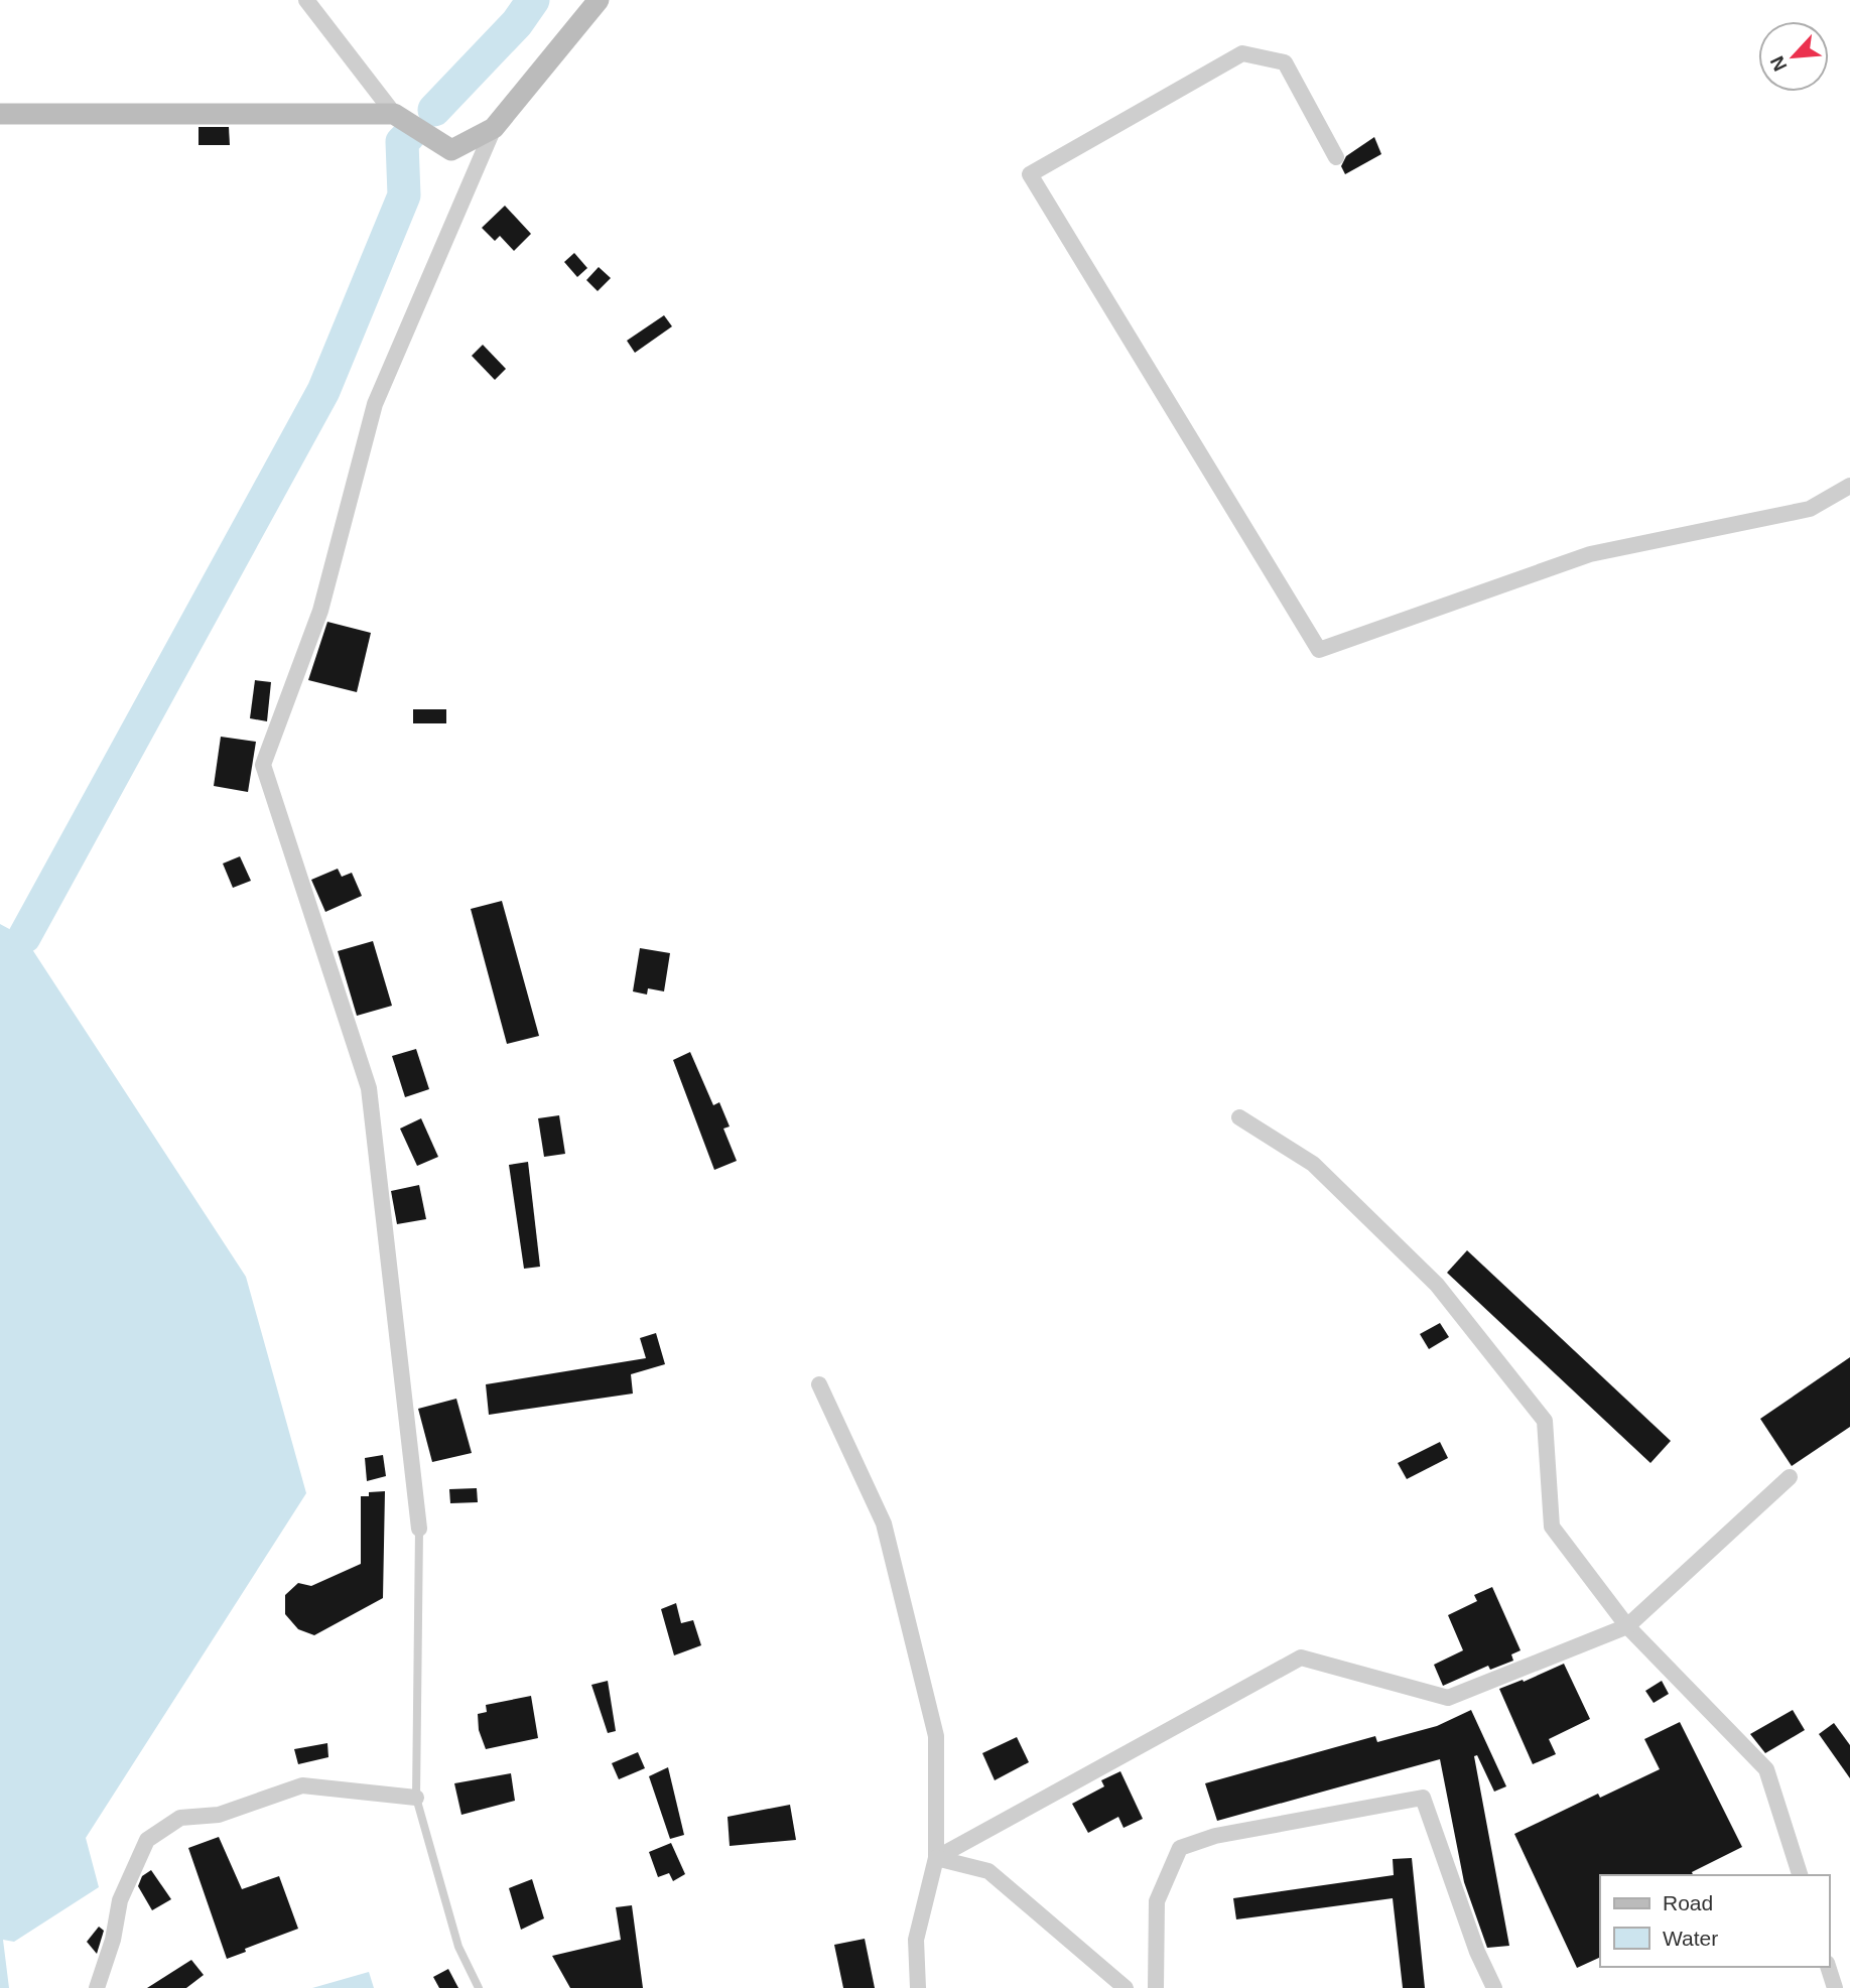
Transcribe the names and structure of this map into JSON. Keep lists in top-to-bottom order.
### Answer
{
  "legend": ["Road", "Water"],
  "north": "bottom left"
}
